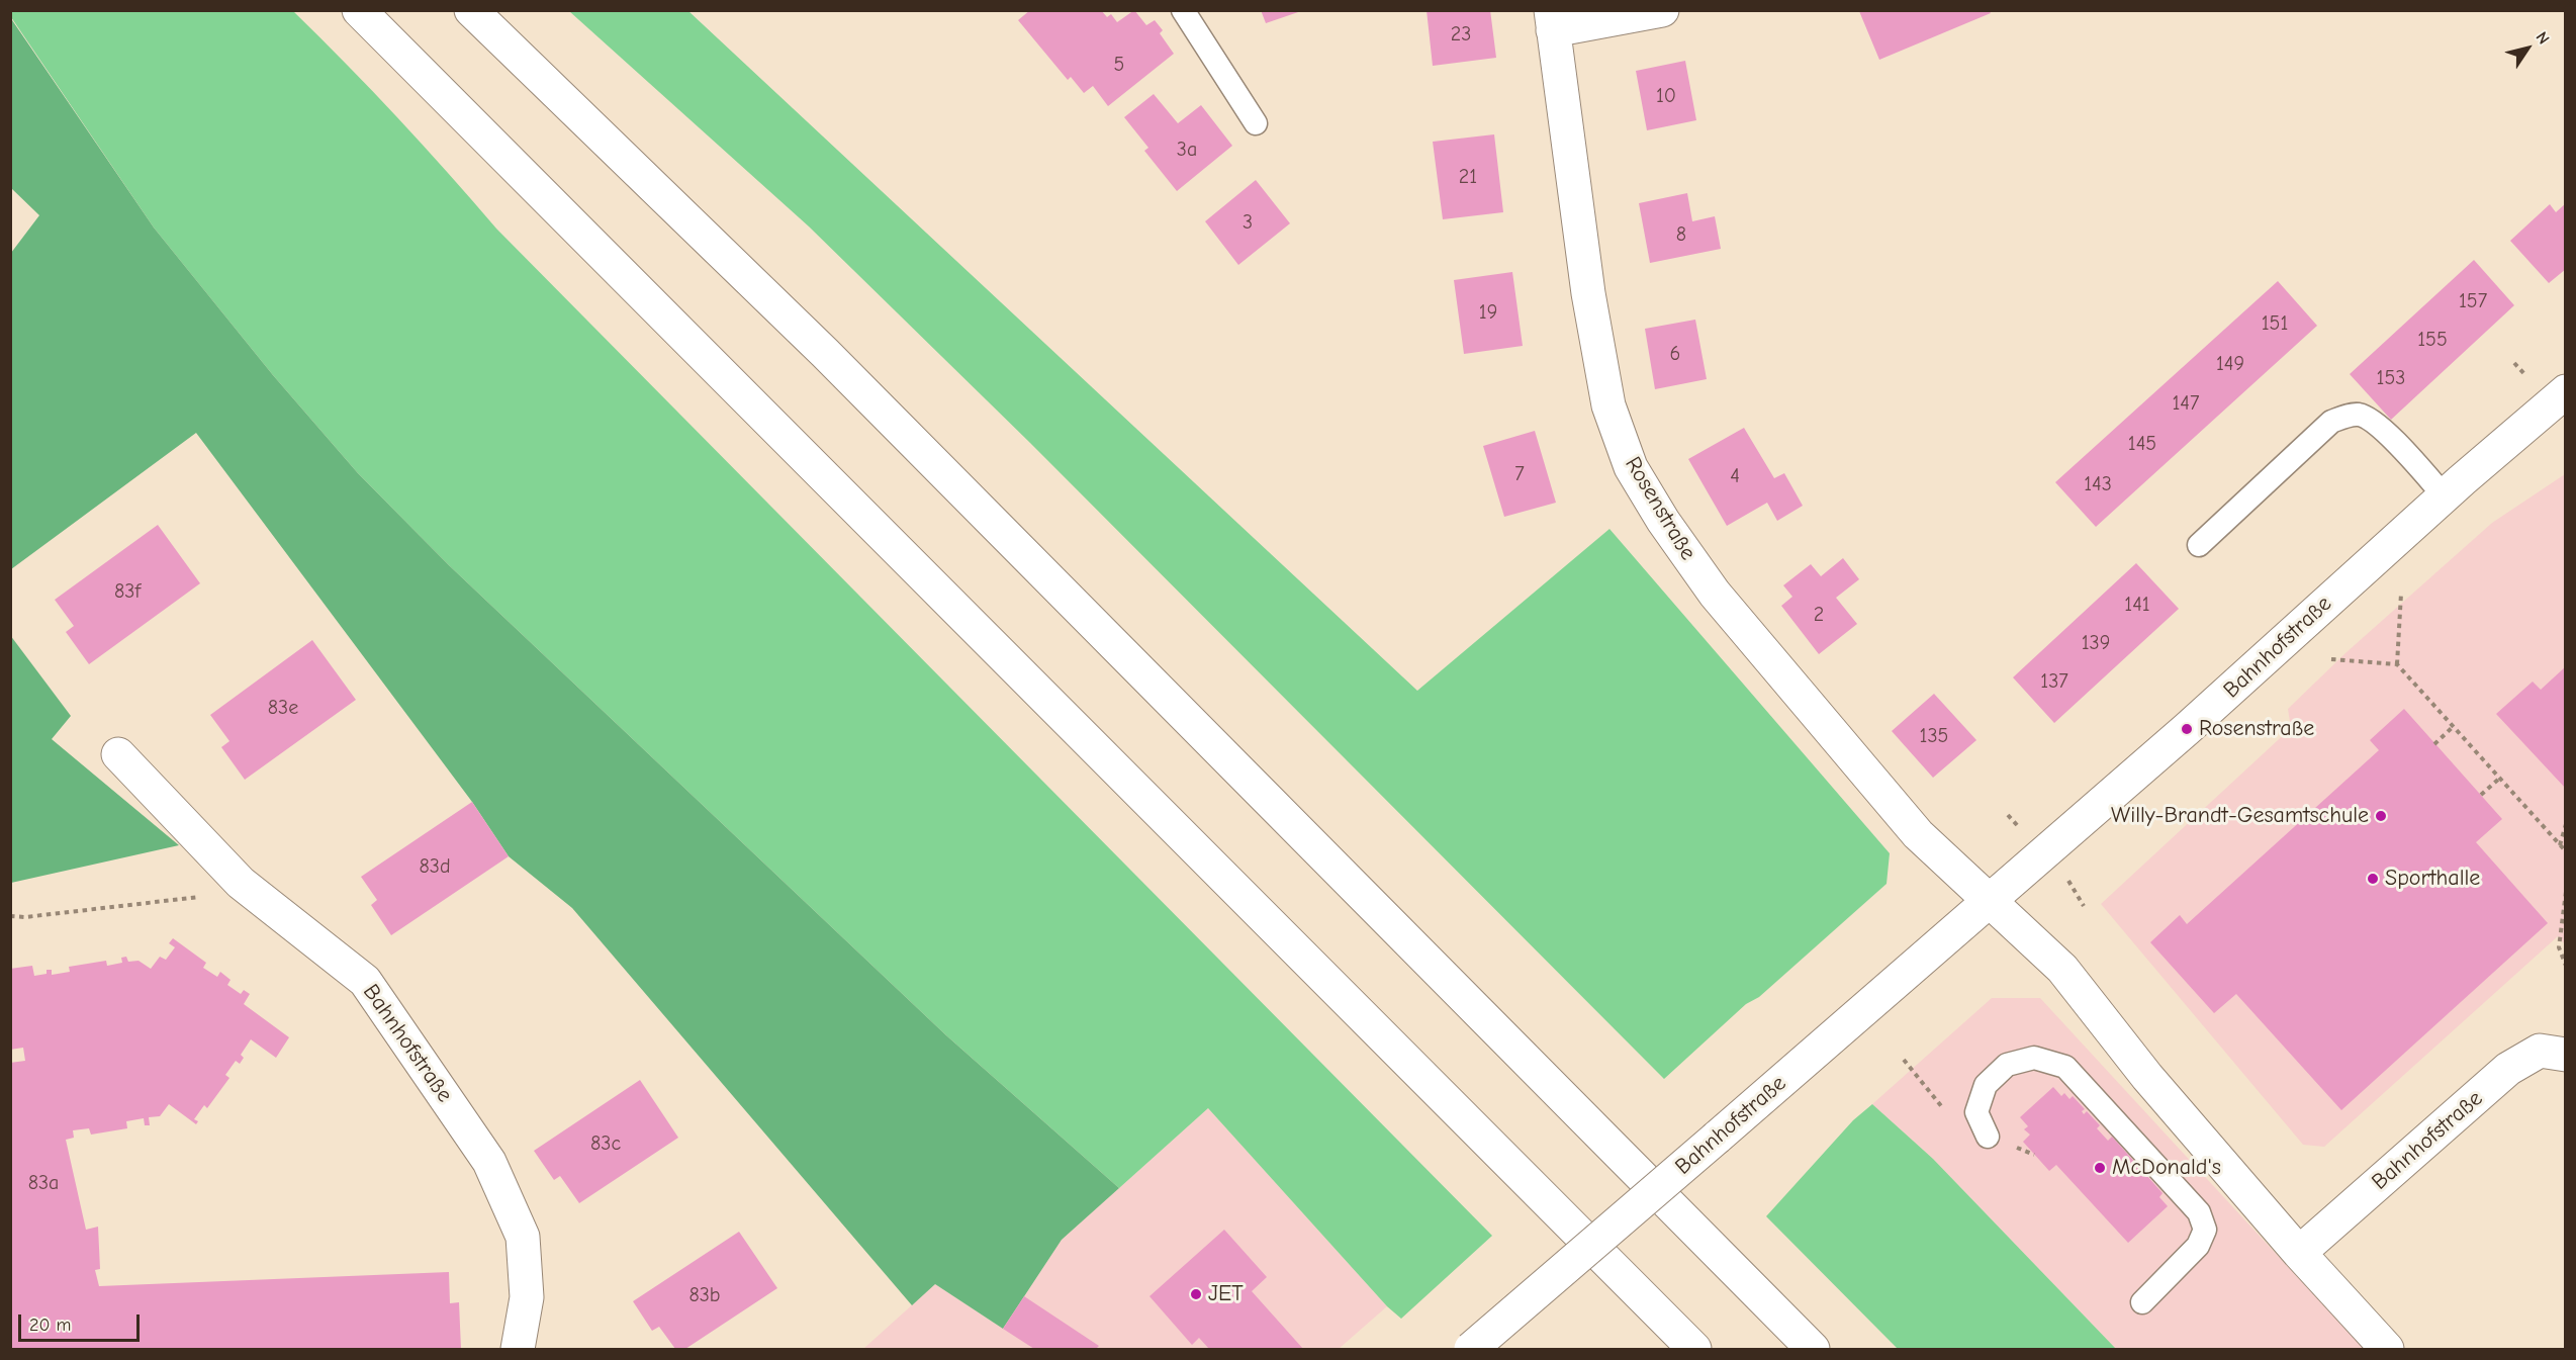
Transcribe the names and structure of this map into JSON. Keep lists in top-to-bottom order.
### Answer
{
  "streets": {
    "main road": ["Rosenstraße", "Bahnhofstraße"]
  },
  "crossings": [
    ["Rosenstraße", "Bahnhofstraße"]
  ],
  "places": [
    "Rosenstraße",
    "Willy-Brandt-Gesamtschule",
    "Sporthalle",
    "McDonald's",
    "JET"
  ],
  "house_numbers": [
    "23",
    "5",
    "10",
    "3a",
    "21",
    "3",
    "8",
    "157",
    "19",
    "151",
    "155",
    "6",
    "149",
    "153",
    "147",
    "145",
    "7",
    "4",
    "143",
    "83f",
    "141",
    "2",
    "139",
    "137",
    "83e",
    "135",
    "83d",
    "83c",
    "83a",
    "83b"
  ],
  "scale_bar": "20 m",
  "north": "top right"
}
